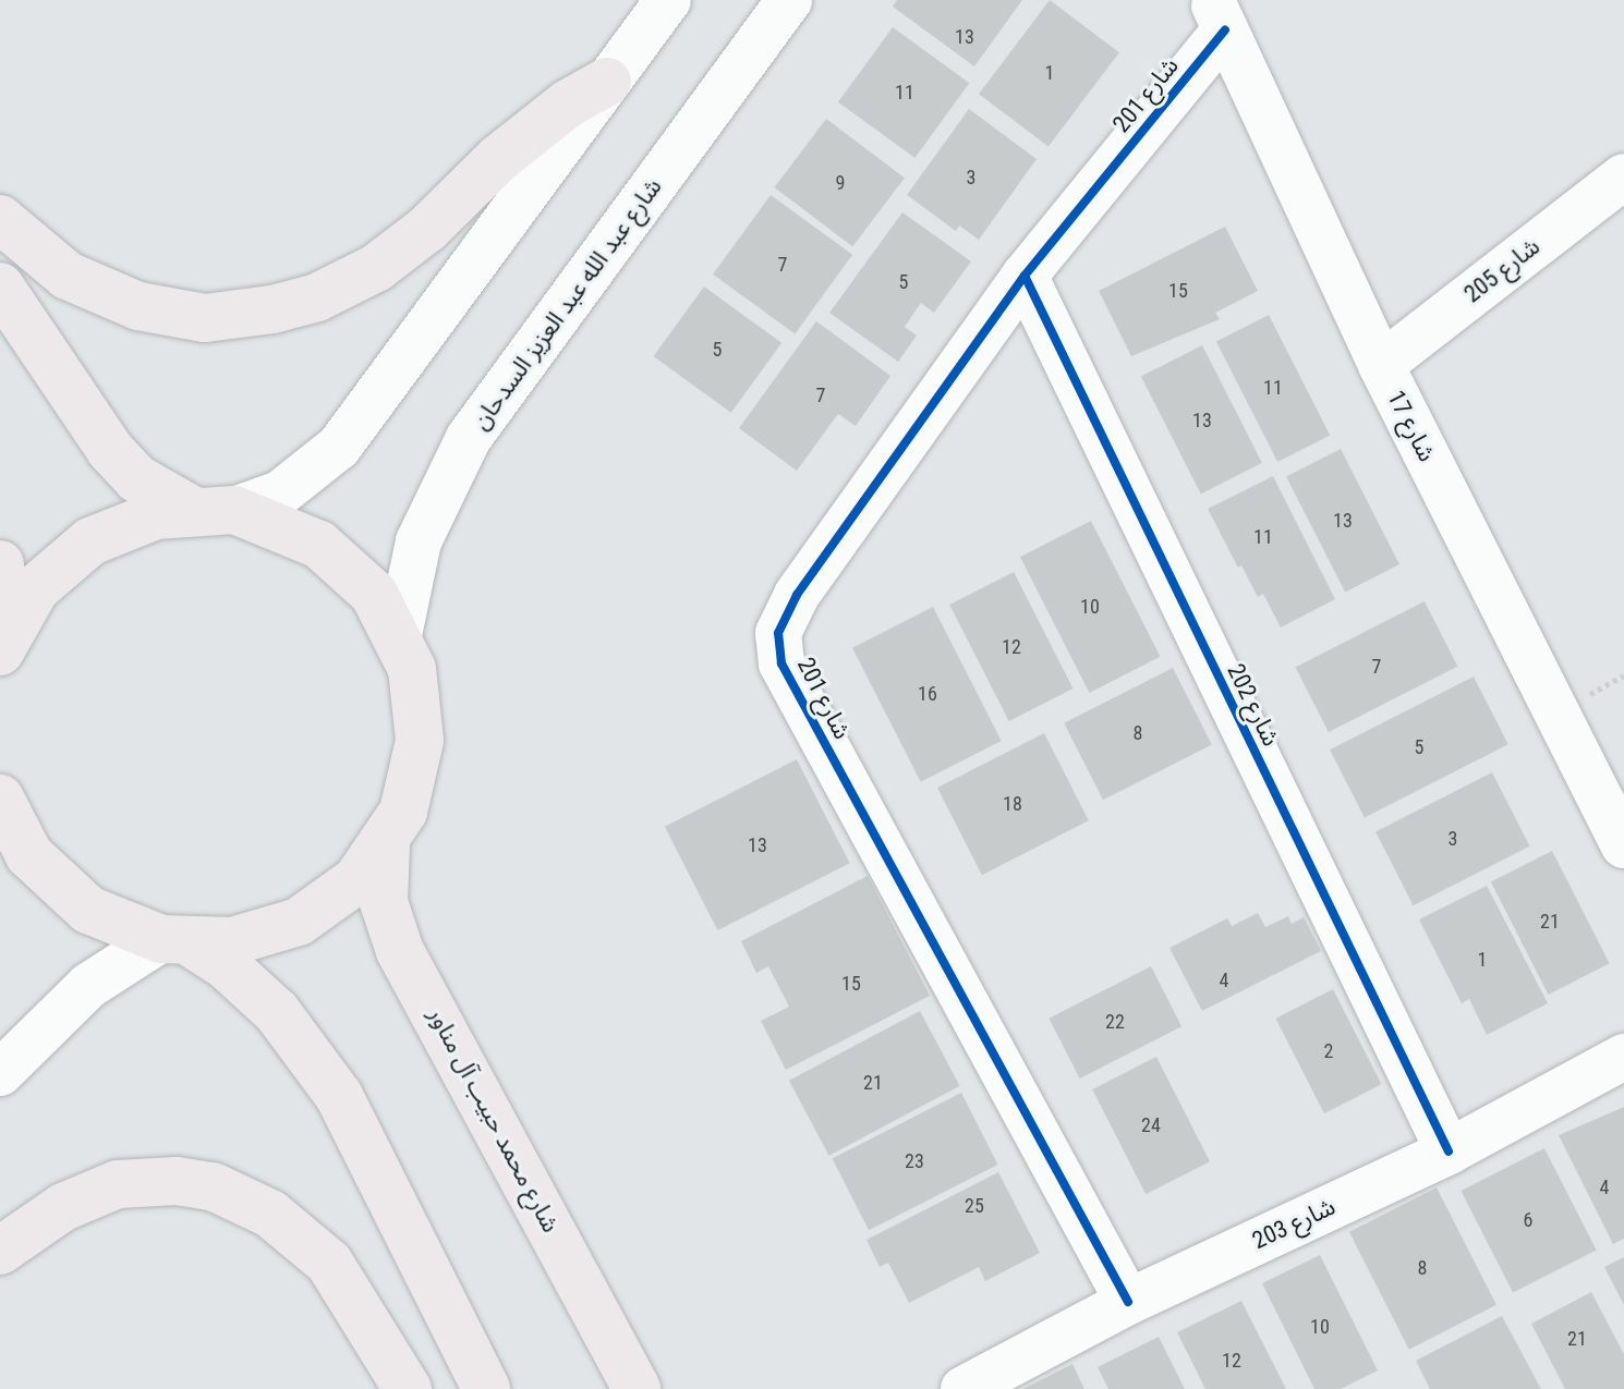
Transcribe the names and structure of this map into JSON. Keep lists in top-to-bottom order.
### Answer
{
  "streets": {
    "main road": ["شارع محمد حبيب آل مناور"],
    "street": [
      "شارع 201",
      "شارع 205",
      "شارع عبد الله عبد العزيز السدحان",
      "شارع 17",
      "شارع 202",
      "شارع 203"
    ]
  },
  "crossings": [
    ["شارع 201", "شارع 17"],
    ["شارع 201", "شارع 202"],
    ["شارع 201", "شارع 203"],
    ["شارع 205", "شارع 17"],
    ["شارع 202", "شارع 203"]
  ],
  "house_numbers": [
    "13",
    "1",
    "11",
    "3",
    "9",
    "7",
    "5",
    "15",
    "5",
    "11",
    "7",
    "13",
    "13",
    "11",
    "10",
    "12",
    "7",
    "16",
    "8",
    "5",
    "18",
    "3",
    "13",
    "21",
    "1",
    "4",
    "15",
    "22",
    "2",
    "21",
    "24",
    "23",
    "4",
    "25",
    "6",
    "8",
    "10",
    "21",
    "12"
  ]
}
